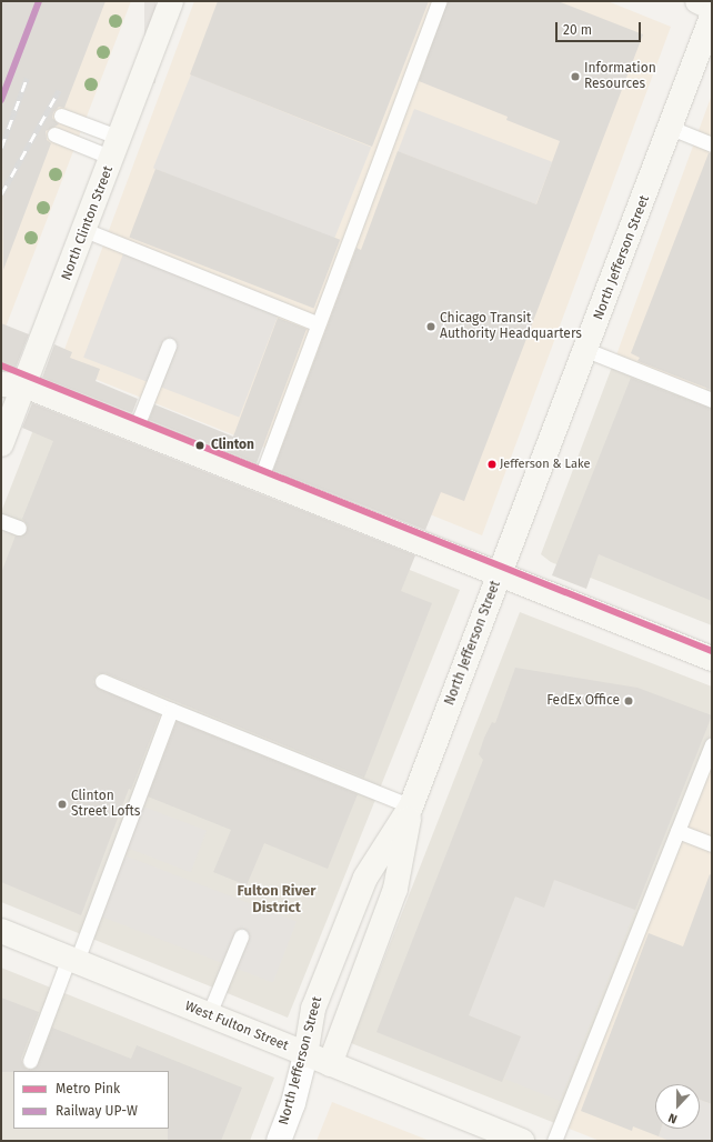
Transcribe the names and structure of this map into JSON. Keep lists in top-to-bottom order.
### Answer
{
  "streets": {
    "main road": ["North Clinton Street", "North Jefferson Street", "West Fulton Street"]
  },
  "crossings": [
    ["North Jefferson Street", "West Fulton Street"]
  ],
  "districts": ["Fulton River District"],
  "places": [
    "Information Resources",
    "Chicago Transit Authority Headquarters",
    "Clinton",
    "Jefferson & Lake",
    "FedEx Office",
    "Clinton Street Lofts"
  ],
  "lines": ["rail line UP-W", "metro line Pink"],
  "legend": ["Metro Pink", "Railway UP-W"],
  "scale_bar": "20 m",
  "north": "bottom"
}
